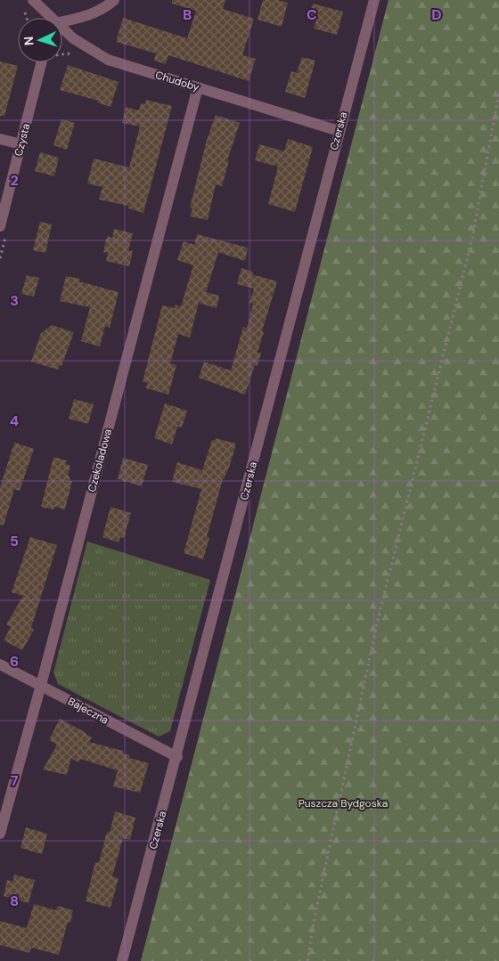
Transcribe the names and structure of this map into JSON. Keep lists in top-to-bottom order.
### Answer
{
  "streets": {
    "street": [
      "Chudoby",
      "Czerska",
      "Czysta",
      "Czekoladowa",
      "Bajeczna"
    ]
  },
  "crossings": [
    ["Chudoby", "Czerska"],
    ["Chudoby", "Czekoladowa"],
    ["Czerska", "Bajeczna"],
    ["Czekoladowa", "Bajeczna"]
  ],
  "parks": ["Puszcza Bydgoska"],
  "north": "left",
  "grid": {
    "columns": ["B", "C", "D"],
    "rows": [
      "2",
      "3",
      "4",
      "5",
      "6",
      "7",
      "8"
    ]
  }
}
